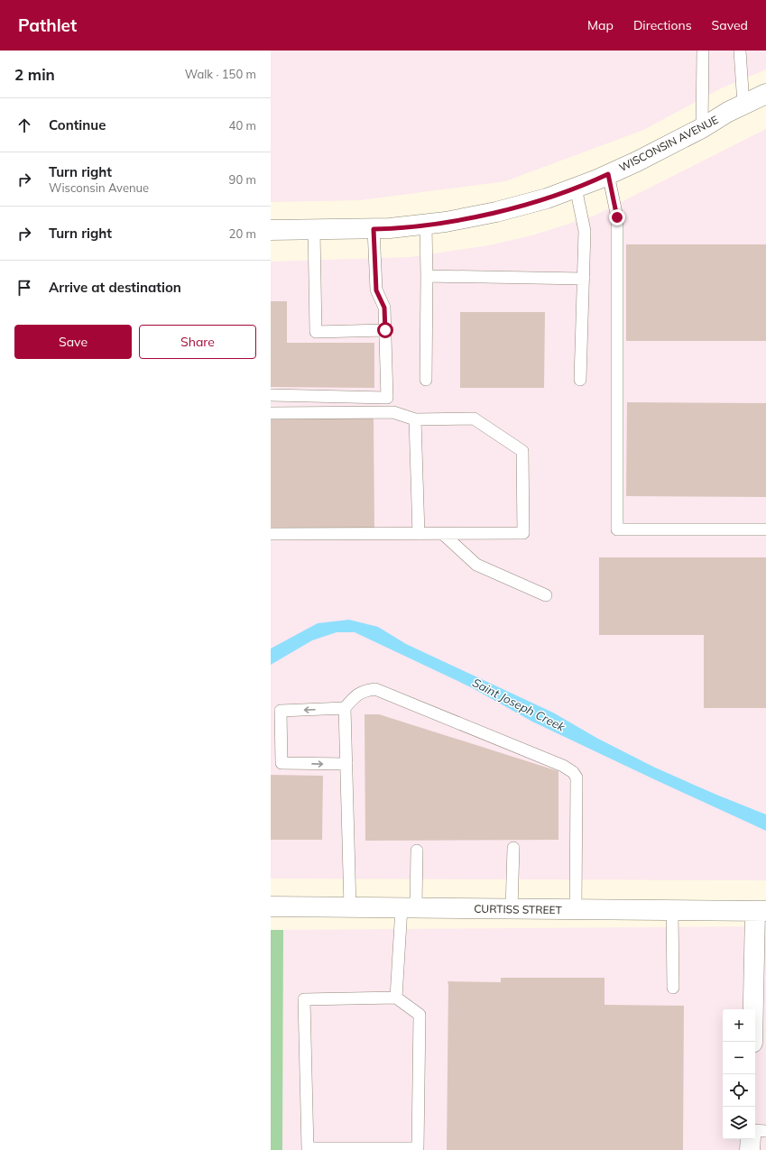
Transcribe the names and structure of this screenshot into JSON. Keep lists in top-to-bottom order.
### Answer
{
  "streets": {
    "street": ["WISCONSIN AVENUE", "CURTISS STREET"]
  },
  "water": ["Saint Joseph Creek"],
  "page": {
    "header": "Pathlet",
    "nav": ["Map", "Directions", "Saved"],
    "heading": ["2 min", "Walk · 150 m"],
    "list": [
      ["Continue", "40 m"],
      ["Turn right", "Wisconsin Avenue", "90 m"],
      ["Turn right", "20 m"],
      "Arrive at destination"
    ],
    "buttons": ["Save", "Share"],
    "map_buttons": ["+", "−"]
  }
}
